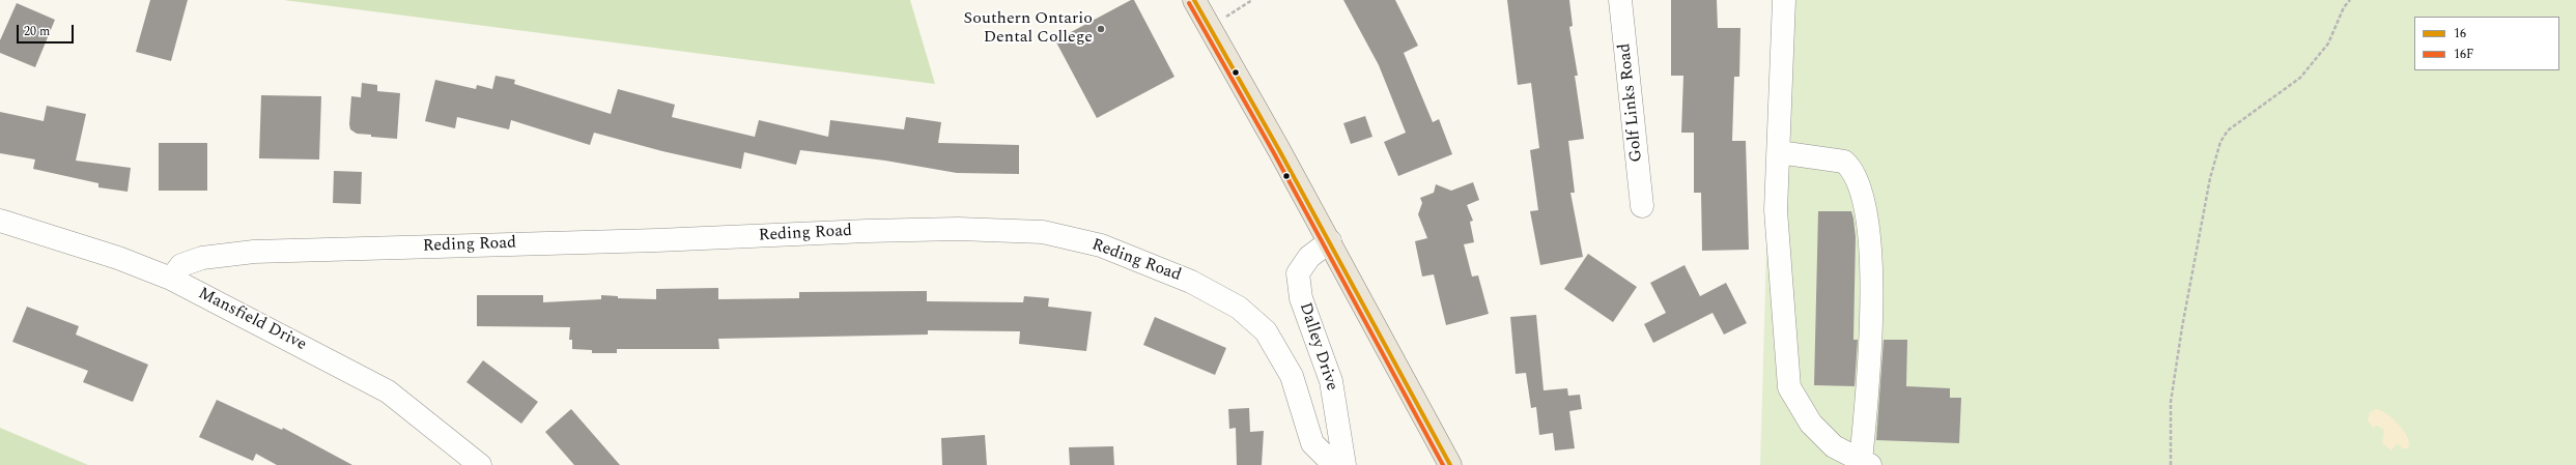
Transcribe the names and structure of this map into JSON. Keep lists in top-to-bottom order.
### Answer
{
  "streets": {
    "street": [
      "Golf Links Road",
      "Reding Road",
      "Mansfield Drive",
      "Dalley Drive"
    ]
  },
  "crossings": [
    ["Reding Road", "Mansfield Drive"],
    ["Reding Road", "Dalley Drive"]
  ],
  "places": ["Southern Ontario Dental College"],
  "lines": ["transit line 16", "transit line 16F"],
  "legend": ["16", "16F"],
  "scale_bar": "20 m"
}
